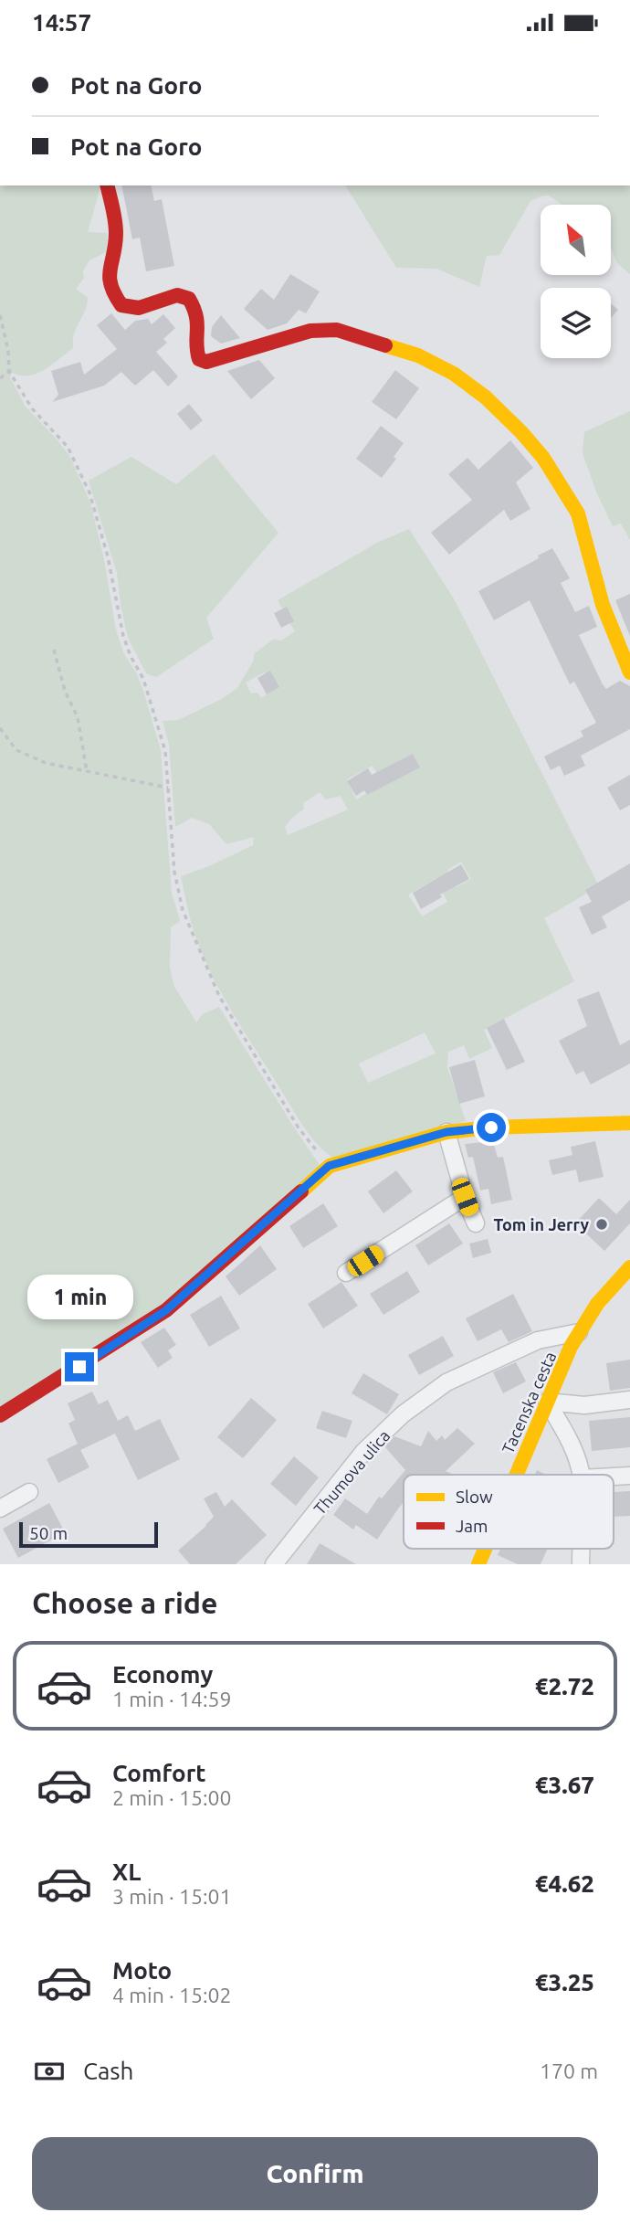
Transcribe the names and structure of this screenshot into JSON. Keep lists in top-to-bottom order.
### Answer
{
  "streets": {
    "street": ["Tacenska cesta", "Thumova ulica"]
  },
  "crossings": [
    ["Tacenska cesta", "Thumova ulica"]
  ],
  "places": ["Tom in Jerry"],
  "legend": ["Slow", "Jam"],
  "scale_bar": "50 m",
  "north": "top left",
  "page": {
    "status": "14:57",
    "banner": ["Pot na Goro", "Pot na Goro"],
    "bubble": "1 min",
    "scale": "50 m",
    "heading": "Choose a ride",
    "list": [
      {
        "name": "Economy",
        "note": "1 min · 14:59",
        "value": "€2.72"
      },
      {
        "name": "Comfort",
        "note": "2 min · 15:00",
        "value": "€3.67"
      },
      {
        "name": "XL",
        "note": "3 min · 15:01",
        "value": "€4.62"
      },
      {
        "name": "Moto",
        "note": "4 min · 15:02",
        "value": "€3.25"
      }
    ],
    "pay": ["Cash", "170 m"],
    "buttons": "Confirm"
  }
}
